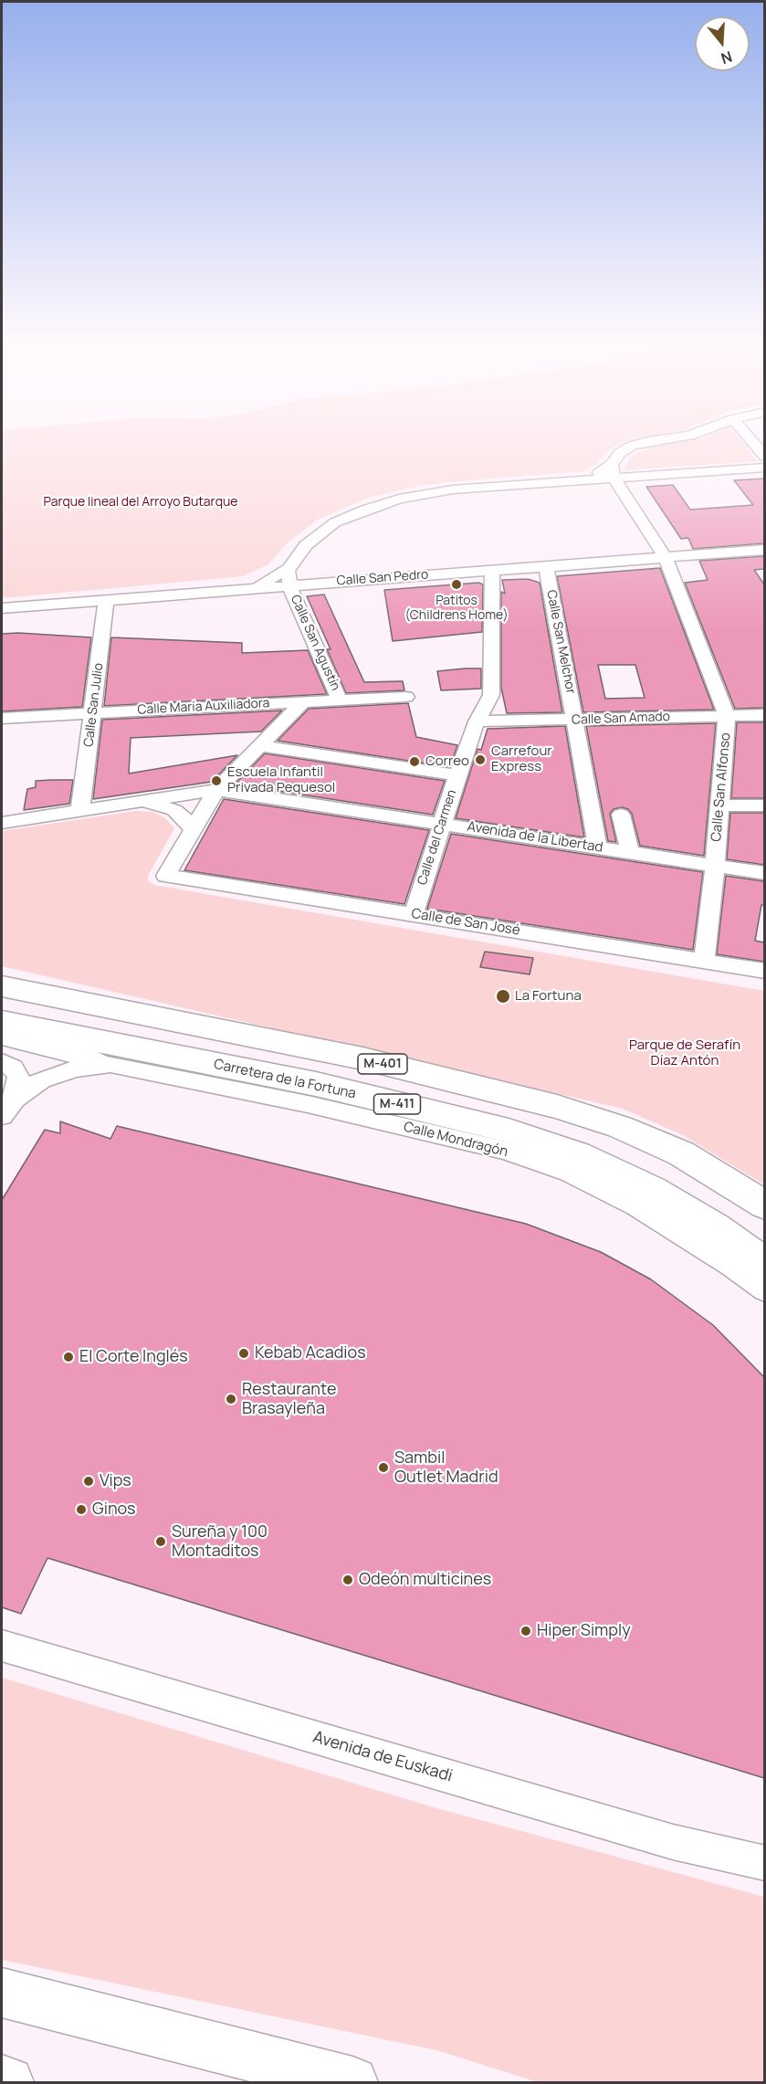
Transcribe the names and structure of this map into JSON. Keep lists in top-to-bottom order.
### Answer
{
  "streets": {
    "main road": ["M-401", "Carretera de la Fortuna", "M-411"],
    "street": [
      "Calle San Pedro",
      "Calle San Melchor",
      "Calle San Agustín",
      "Calle San Julio",
      "Calle María Auxiliadora",
      "Calle San Amado",
      "Calle San Alfonso",
      "Calle del Carmen",
      "Avenida de la Libertad",
      "Calle de San José",
      "Calle Mondragón",
      "Avenida de Euskadi"
    ]
  },
  "crossings": [
    ["Calle San Pedro", "Calle San Melchor"],
    ["Calle San Pedro", "Calle San Agustín"],
    ["Calle San Pedro", "Calle San Julio"],
    ["Calle San Pedro", "Calle San Alfonso"],
    ["Calle San Pedro", "Calle del Carmen"],
    ["Calle San Melchor", "Calle San Amado"],
    ["Calle San Melchor", "Avenida de la Libertad"],
    ["Calle San Agustín", "Calle María Auxiliadora"],
    ["Calle San Julio", "Calle María Auxiliadora"],
    ["Calle San Julio", "Avenida de la Libertad"],
    ["Calle San Amado", "Calle San Alfonso"],
    ["Calle San Amado", "Calle del Carmen"],
    ["Calle San Alfonso", "Avenida de la Libertad"],
    ["Calle San Alfonso", "Calle de San José"],
    ["Calle del Carmen", "Avenida de la Libertad"],
    ["Calle del Carmen", "Calle de San José"],
    ["Avenida de la Libertad", "Calle de San José"]
  ],
  "parks": ["Parque lineal del Arroyo Butarque", "Parque de Serafín Díaz Antón"],
  "places": [
    "Patitos (Childrens Home)",
    "Carrefour Express",
    "Correo",
    "Escuela Infantil Privada Pequesol",
    "La Fortuna",
    "Kebab Acadios",
    "El Corte Inglés",
    "Restaurante Brasayleña",
    "Sambil Outlet Madrid",
    "Vips",
    "Ginos",
    "Sureña y 100 Montaditos",
    "Odeón multicines",
    "Hiper Simply"
  ],
  "north": "bottom"
}
